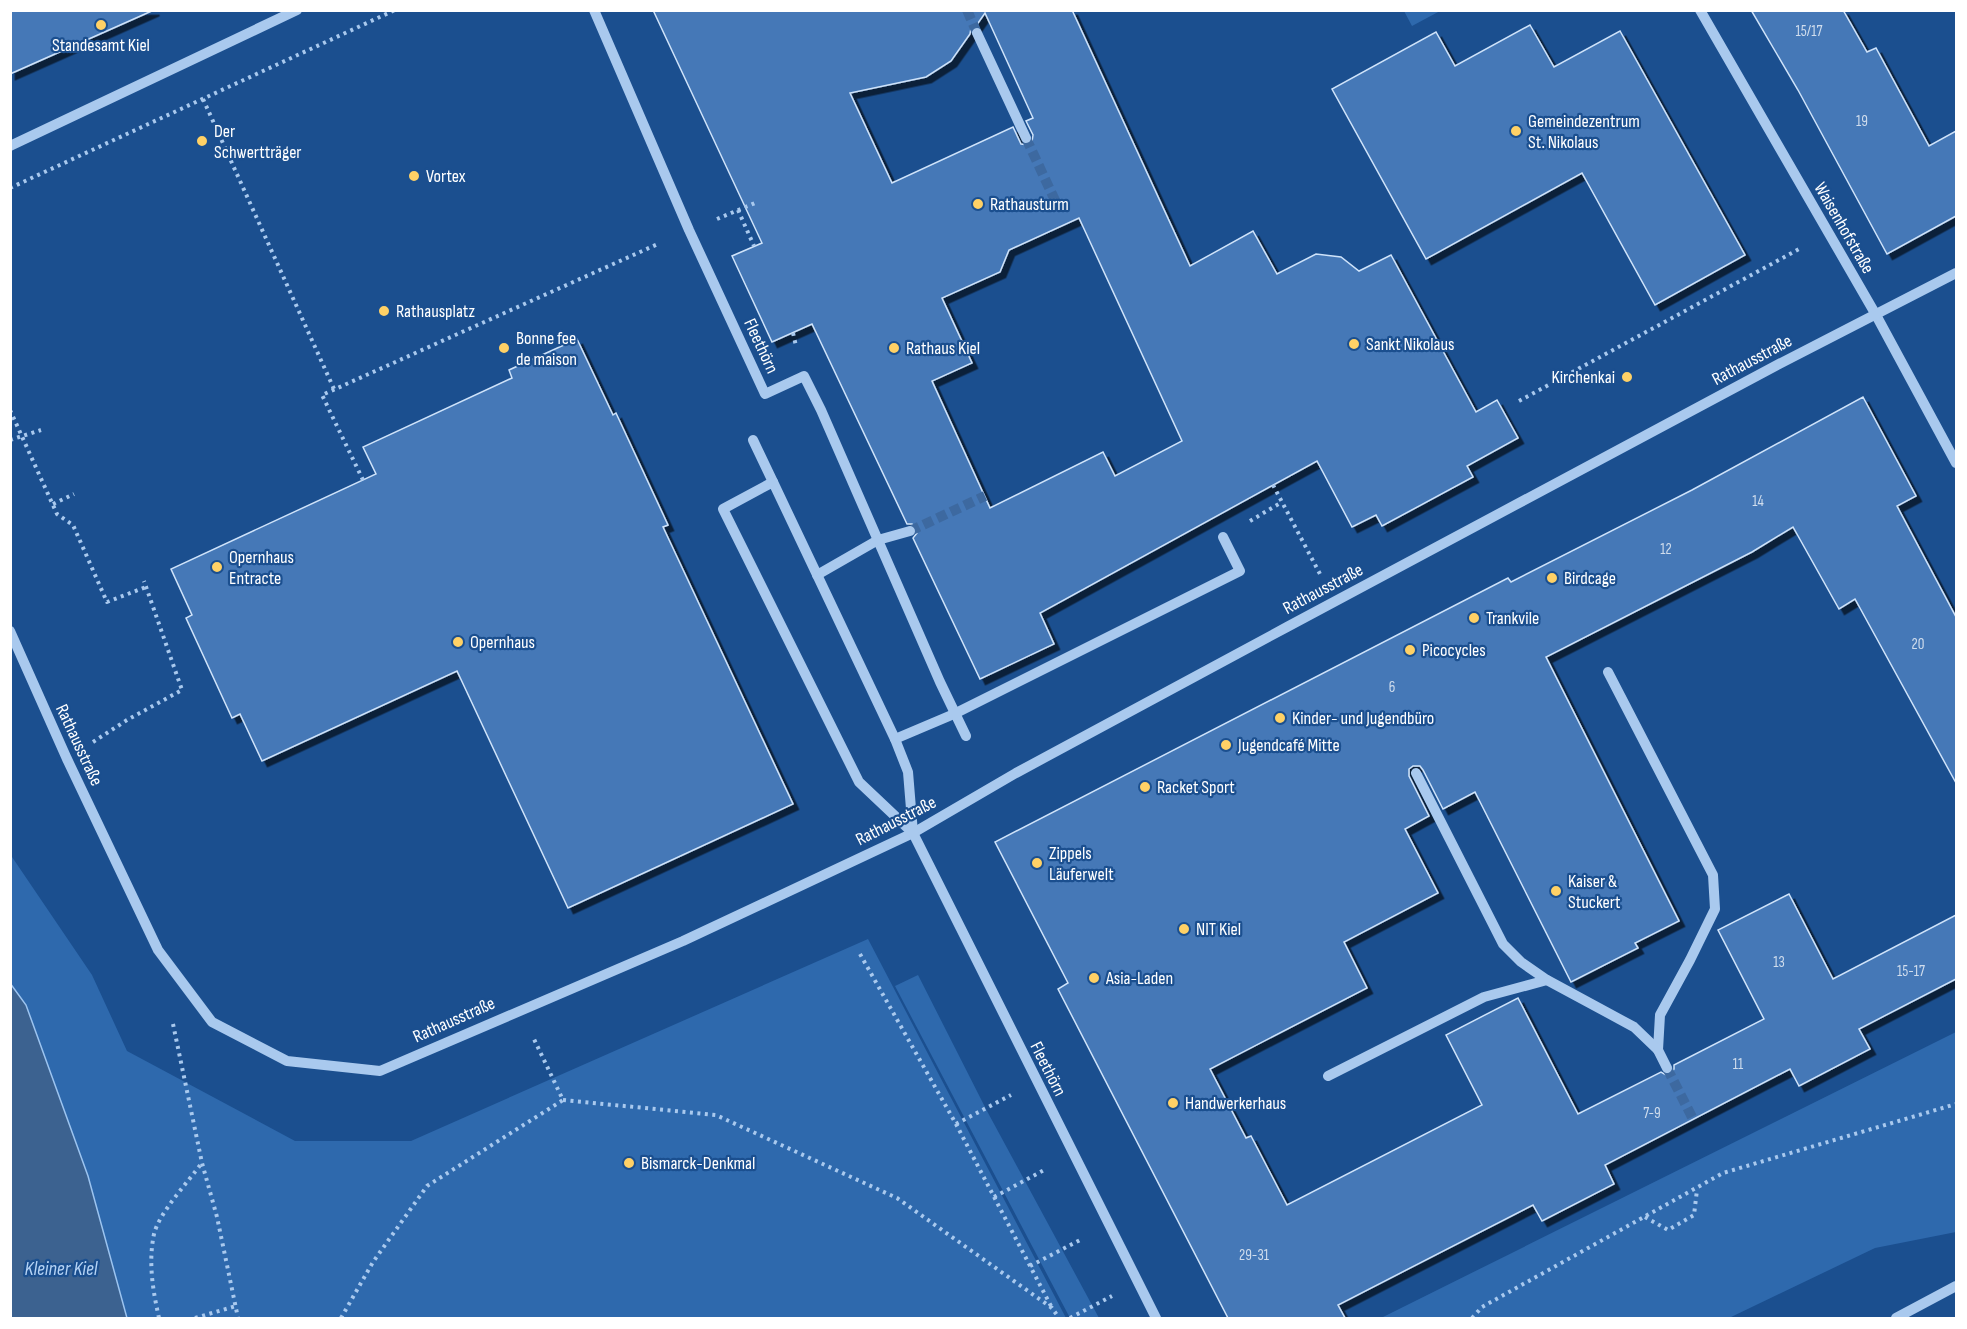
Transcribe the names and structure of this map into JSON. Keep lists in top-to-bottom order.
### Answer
{
  "streets": {
    "street": ["Waisenhofstraße", "Fleethörn", "Rathausstraße"]
  },
  "crossings": [
    ["Waisenhofstraße", "Rathausstraße"],
    ["Fleethörn", "Rathausstraße"]
  ],
  "water": ["Kleiner Kiel"],
  "places": [
    "Standesamt Kiel",
    "Gemeindezentrum St. Nikolaus",
    "Der Schwertträger",
    "Vortex",
    "Rathausturm",
    "Rathausplatz",
    "Sankt Nikolaus",
    "Bonne fee de maison",
    "Rathaus Kiel",
    "Kirchenkai",
    "Opernhaus Entracte",
    "Birdcage",
    "Trankvile",
    "Opernhaus",
    "Picocycles",
    "Kinder- und Jugendbüro",
    "Jugendcafé Mitte",
    "Racket Sport",
    "Zippels Läuferwelt",
    "Kaiser & Stuckert",
    "NIT Kiel",
    "Asia-Laden",
    "Handwerkerhaus",
    "Bismarck-Denkmal"
  ],
  "house_numbers": [
    "15/17",
    "19",
    "14",
    "12",
    "20",
    "6",
    "13",
    "15-17",
    "11",
    "7-9",
    "29-31"
  ]
}
